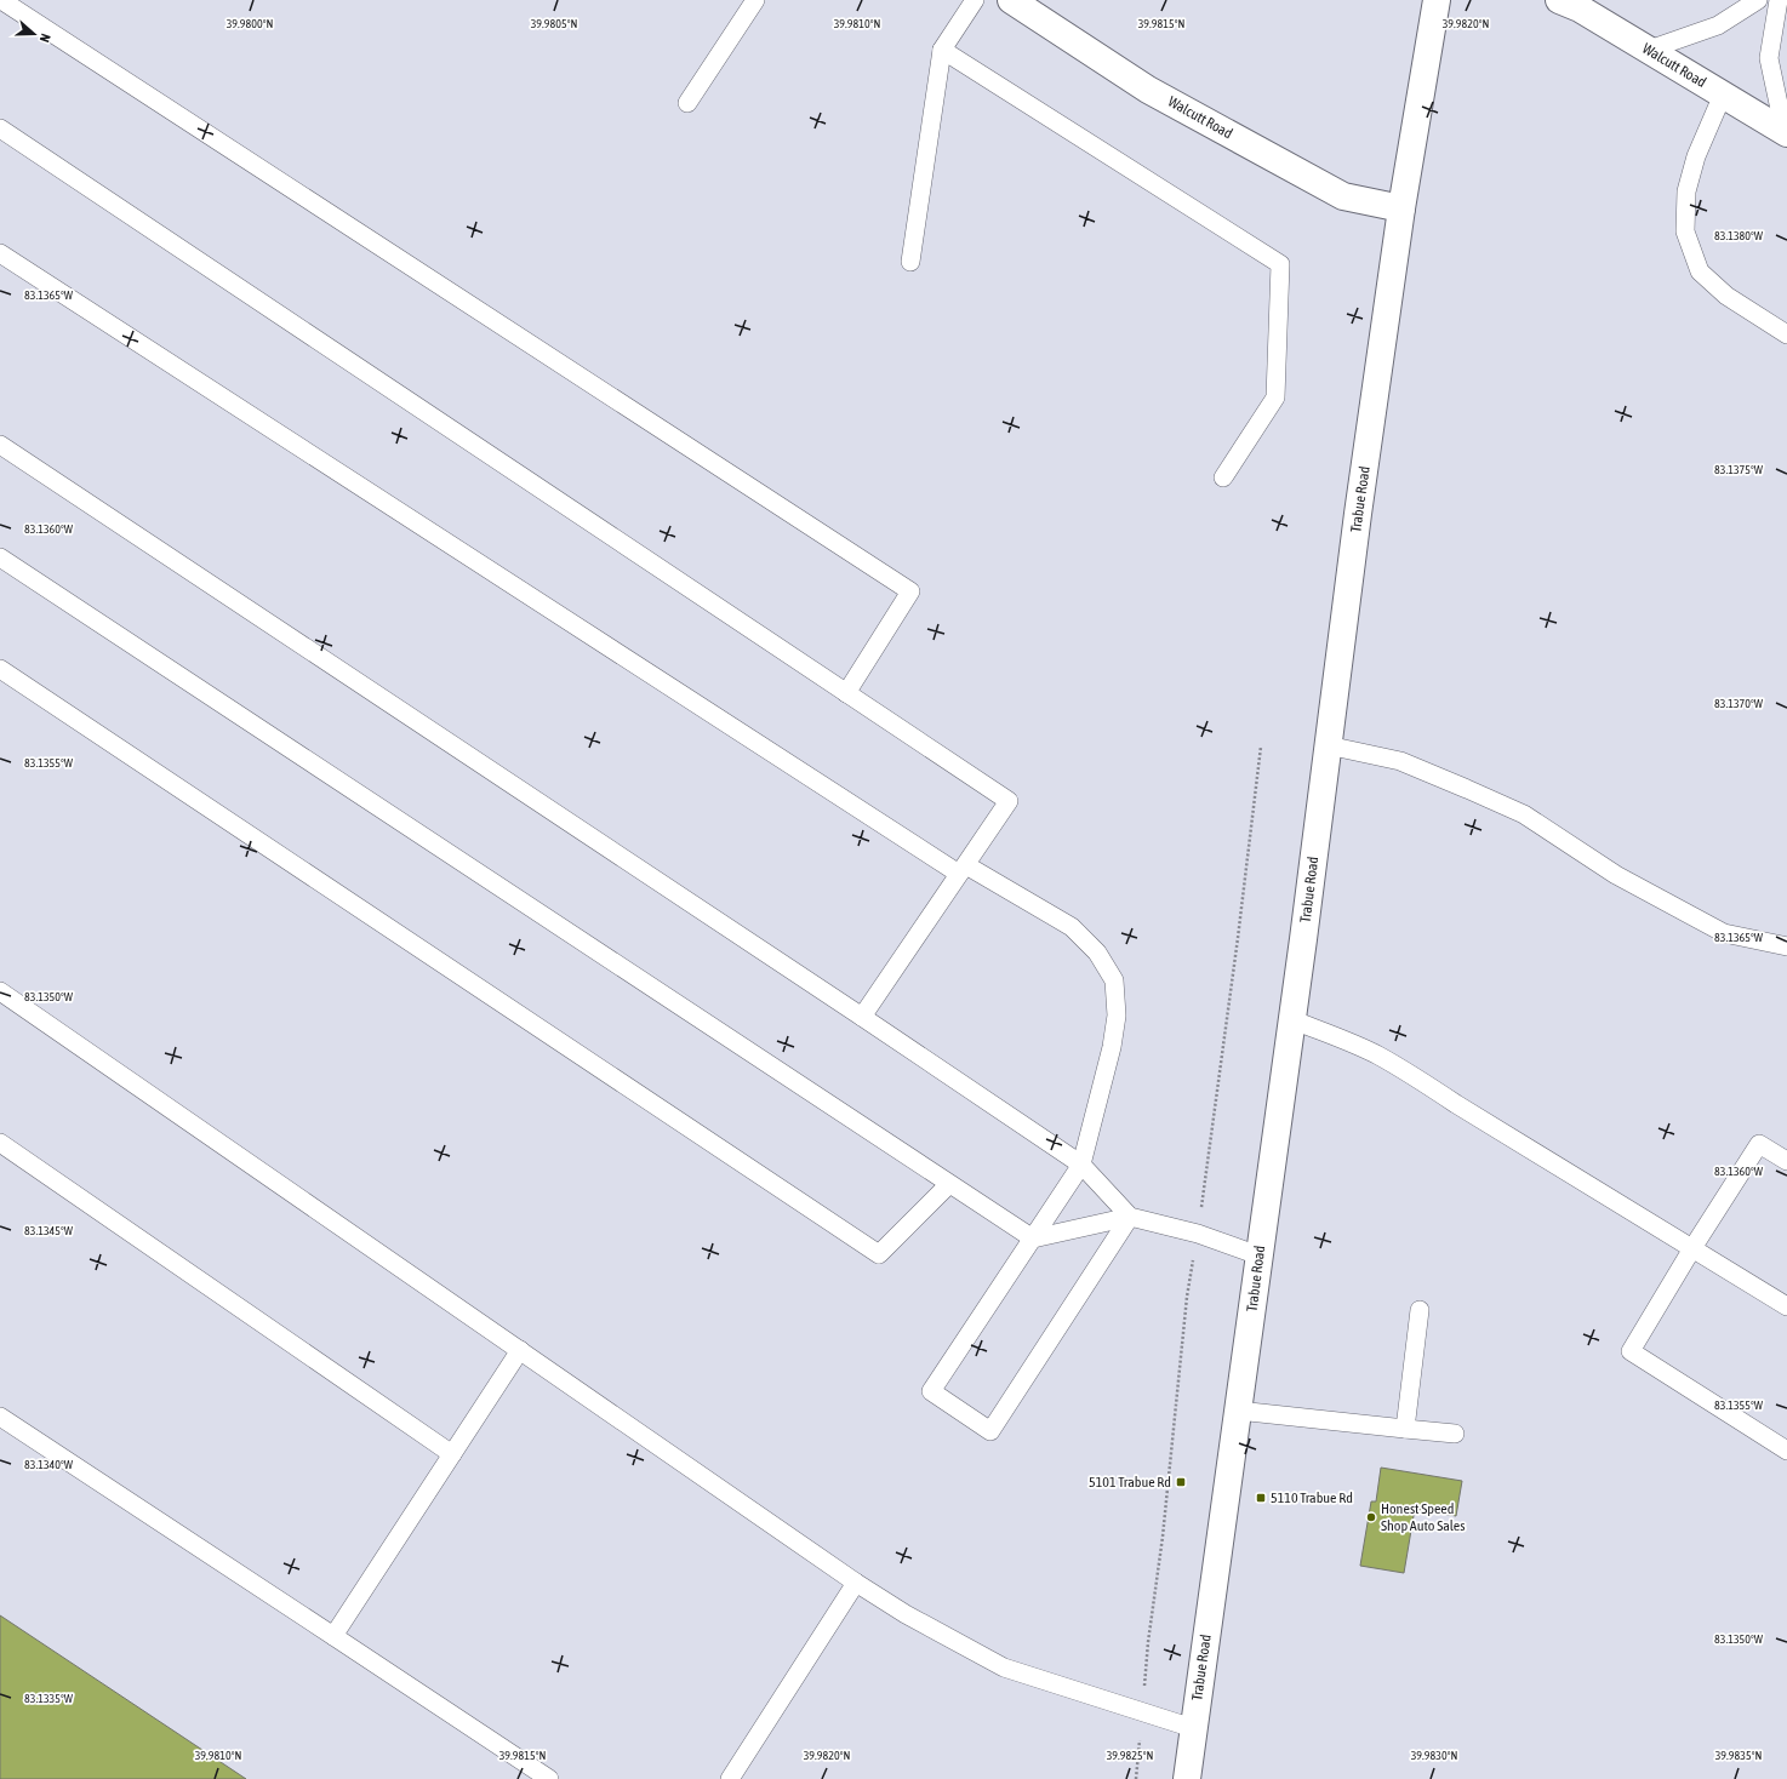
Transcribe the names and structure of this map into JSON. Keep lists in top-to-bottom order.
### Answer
{
  "streets": {
    "main road": ["Walcutt Road", "Trabue Road"]
  },
  "crossings": [
    ["Walcutt Road", "Trabue Road"]
  ],
  "places": {
    "transit": ["5101 Trabue Rd", "5110 Trabue Rd"],
    "other": ["Honest Speed Shop Auto Sales"]
  },
  "north": "right",
  "coordinates": [
    "39.9800°N",
    "39.9805°N",
    "39.9810°N",
    "39.9815°N",
    "39.9820°N",
    "83.1380°W",
    "83.1365°W",
    "83.1375°W",
    "83.1360°W",
    "83.1370°W",
    "83.1355°W",
    "83.1350°W",
    "83.1345°W",
    "83.1340°W",
    "83.1335°W",
    "39.9825°N",
    "39.9830°N",
    "39.9835°N"
  ]
}
